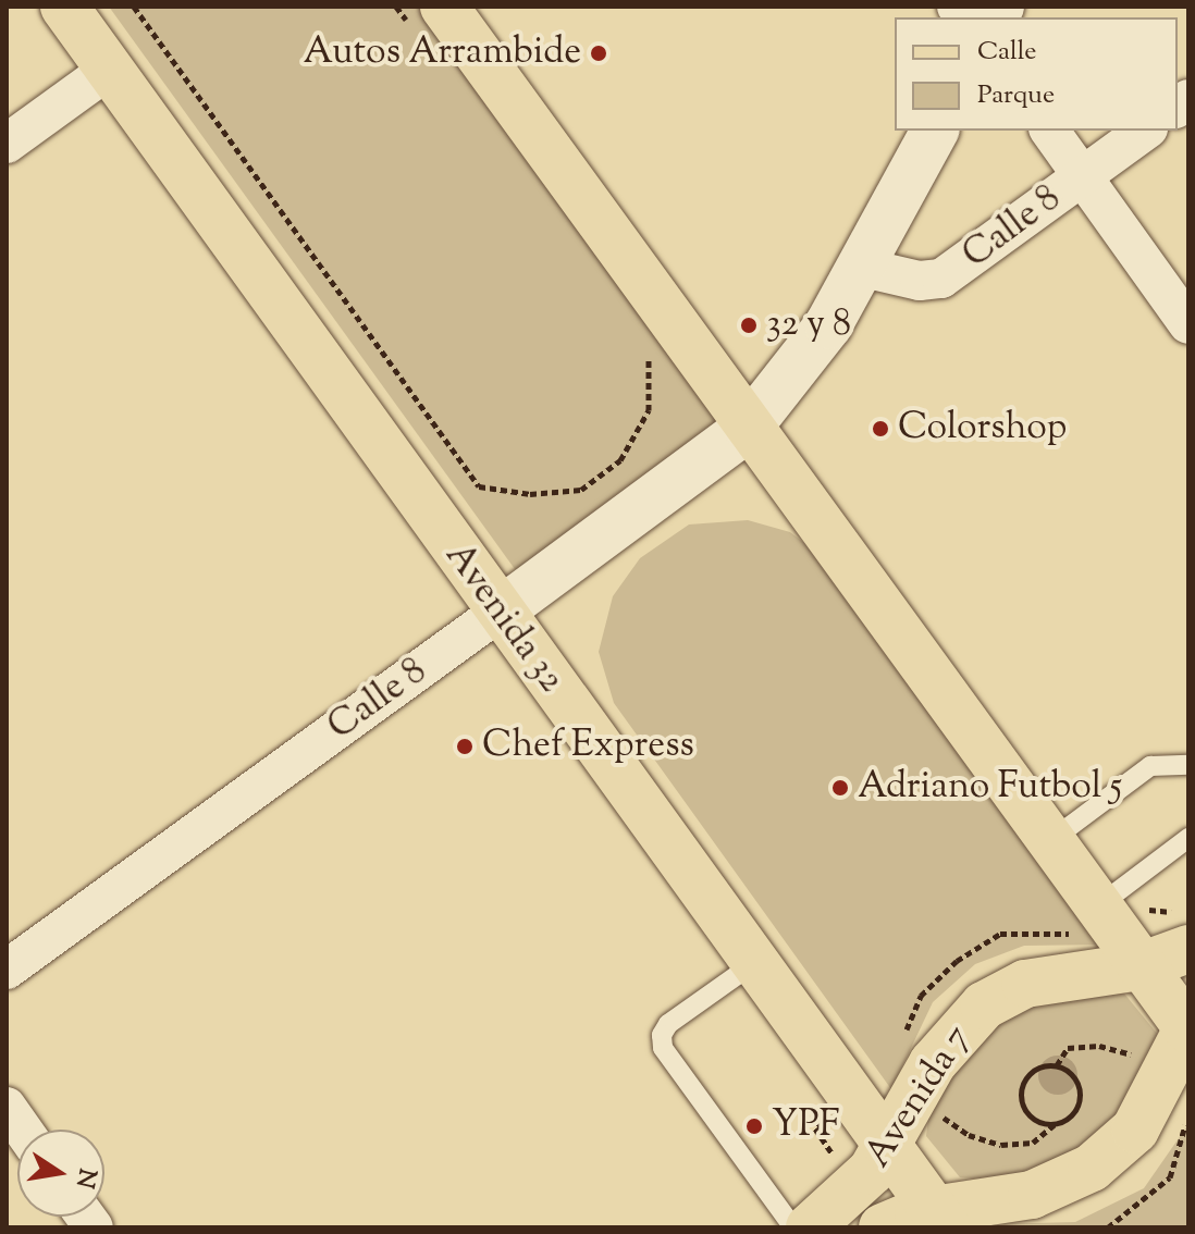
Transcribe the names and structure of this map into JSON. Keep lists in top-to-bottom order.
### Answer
{
  "streets": {
    "main road": ["Avenida 32", "Avenida 7"],
    "street": ["Calle 8"]
  },
  "crossings": [
    ["Calle 8", "Avenida 32"],
    ["Avenida 32", "Avenida 7"]
  ],
  "places": [
    "Autos Arrambide",
    "32 y 8",
    "Colorshop",
    "Chef Express",
    "Adriano Futbol 5",
    "YPF"
  ],
  "legend": ["Calle", "Parque"],
  "north": "right"
}
